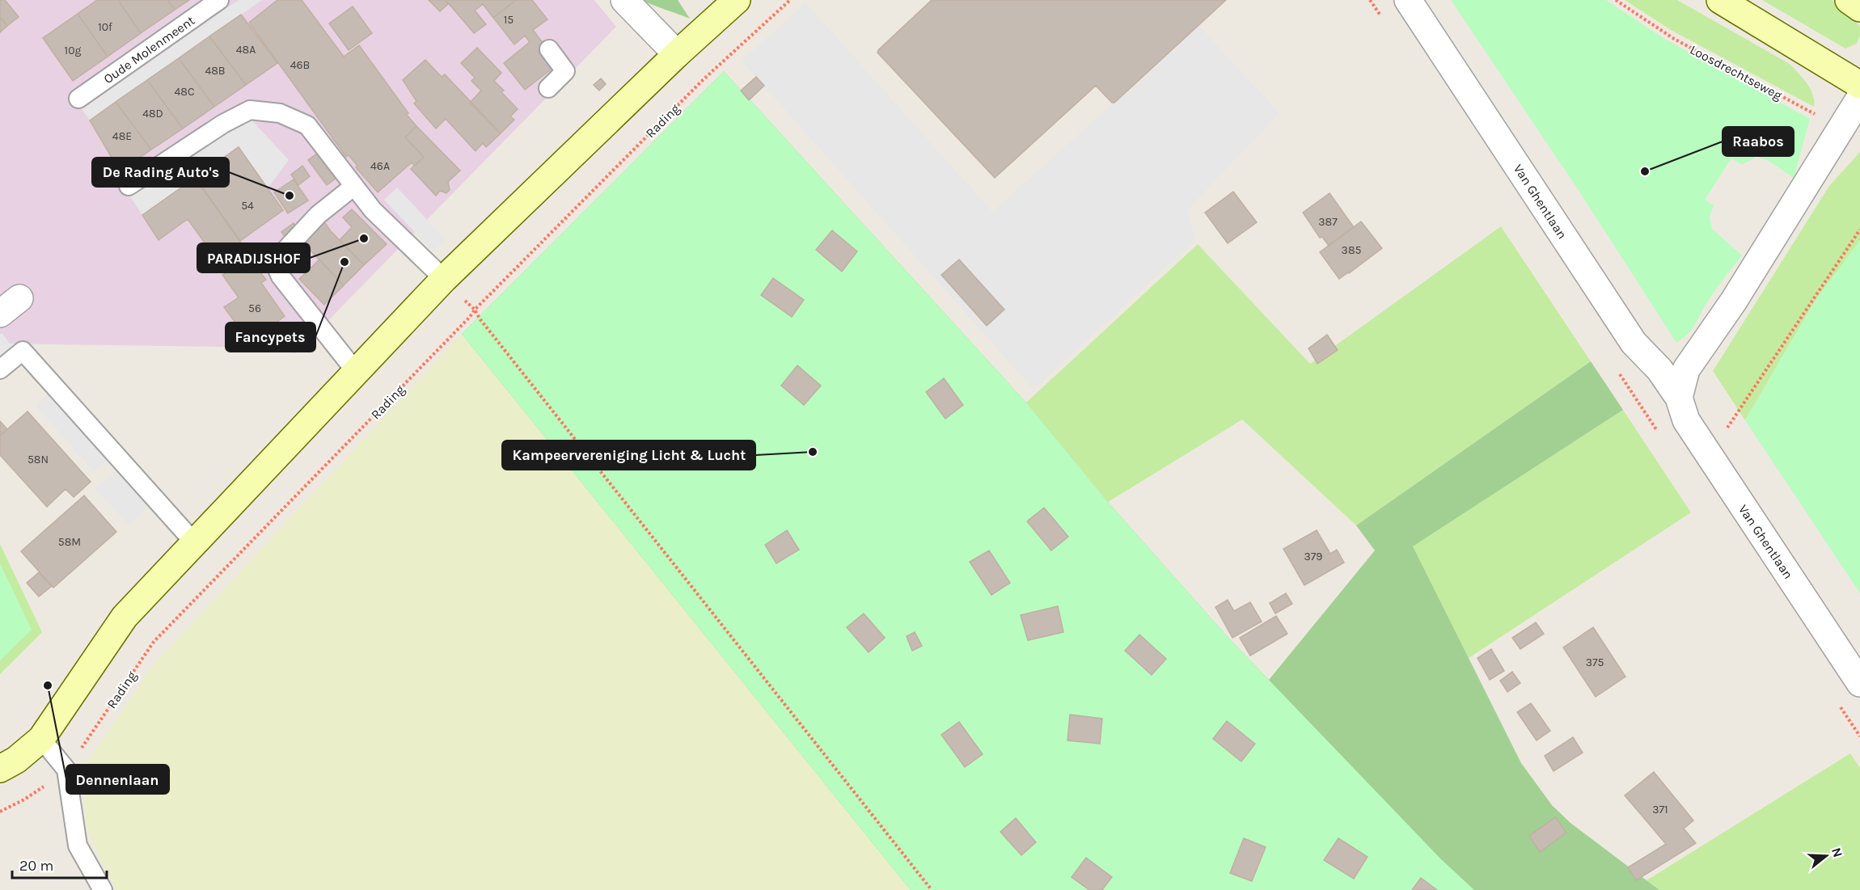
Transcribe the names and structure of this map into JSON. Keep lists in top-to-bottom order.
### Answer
{
  "streets": {
    "street": ["Van Ghentlaan"],
    "lane": ["Oude Molenmeent"],
    "path": ["Loosdrechtseweg", "Rading"]
  },
  "places": [
    "Raabos",
    "De Rading Auto's",
    "PARADIJSHOF",
    "Fancypets",
    "Kampeervereniging Licht & Lucht",
    "Dennenlaan"
  ],
  "house_numbers": [
    "15",
    "10f",
    "48A",
    "10g",
    "46B",
    "48B",
    "48C",
    "48D",
    "48E",
    "46A",
    "54",
    "387",
    "385",
    "56",
    "58N",
    "58M",
    "379",
    "375",
    "371"
  ],
  "scale_bar": "20 m",
  "north": "right"
}
